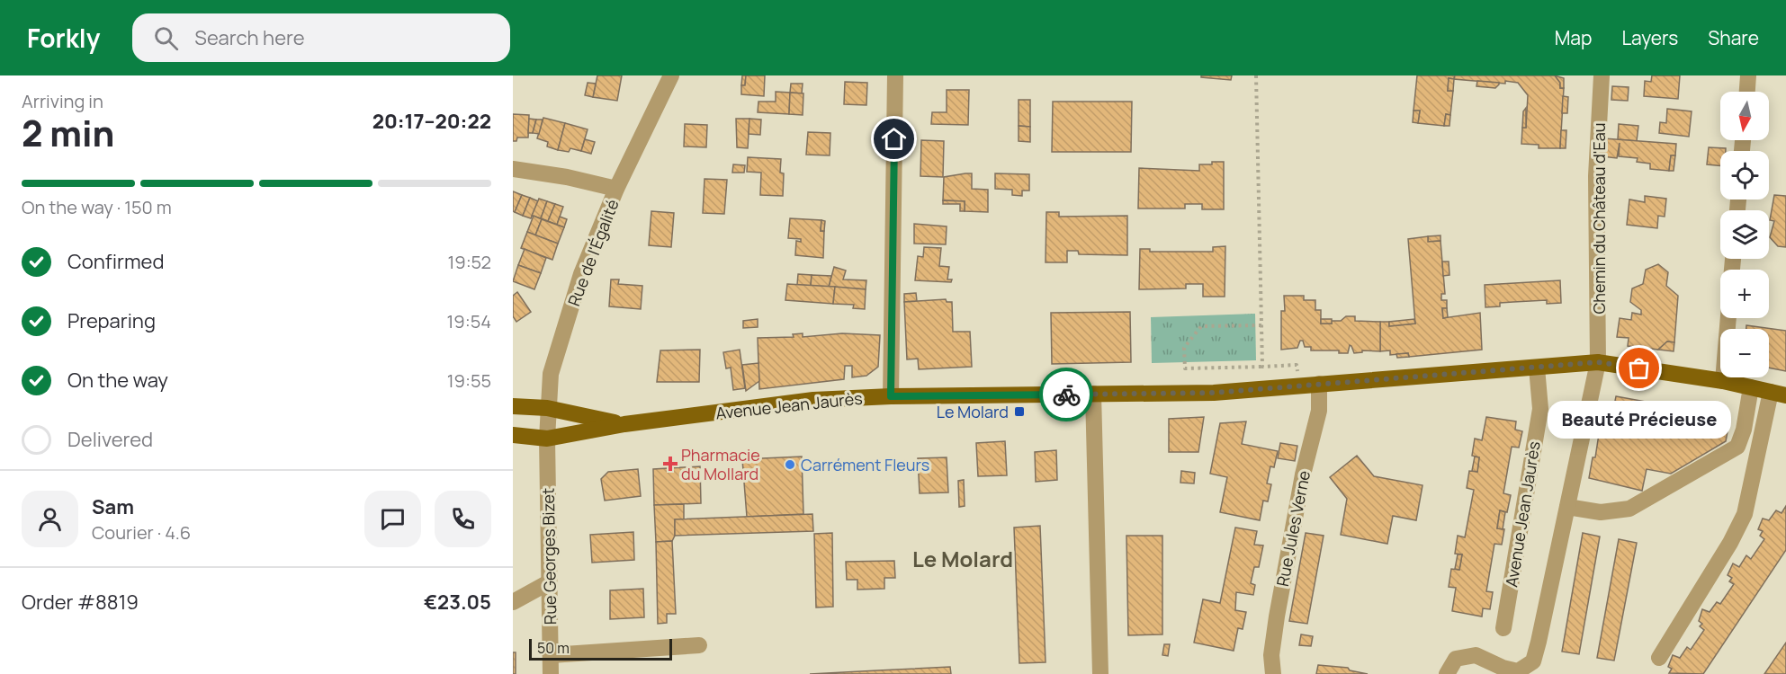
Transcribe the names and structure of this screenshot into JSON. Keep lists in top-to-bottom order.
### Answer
{
  "streets": {
    "main road": ["Avenue Jean Jaurès"],
    "street": [
      "Chemin du Château d'Eau",
      "Rue de l'Égalité",
      "Rue Jules Verne",
      "Rue Georges Bizet"
    ]
  },
  "crossings": [
    ["Chemin du Château d'Eau", "Avenue Jean Jaurès"],
    ["Rue de l'Égalité", "Avenue Jean Jaurès"],
    ["Rue de l'Égalité", "Rue Georges Bizet"],
    ["Avenue Jean Jaurès", "Rue Jules Verne"],
    ["Avenue Jean Jaurès", "Rue Georges Bizet"]
  ],
  "districts": ["Le Molard"],
  "places": {
    "other": ["Beauté Précieuse", "Carrément Fleurs"],
    "transit": ["Le Molard"],
    "health": ["Pharmacie du Mollard"]
  },
  "scale_bar": "50 m",
  "north": "bottom",
  "page": {
    "header": "Forkly",
    "search": "Search here",
    "nav": ["Map", "Layers", "Share"],
    "heading": ["2 min", "Arriving in", "20:17–20:22"],
    "panel": [
      "Sam",
      "Courier · 4.6",
      "Order #8819",
      "€23.05"
    ],
    "map_buttons": ["+", "−"],
    "bar": "On the way · 150 m",
    "list": [
      ["Confirmed", "19:52"],
      ["Preparing", "19:54"],
      ["On the way", "19:55"],
      "Delivered"
    ],
    "bubble": "Beauté Précieuse",
    "scale": "50 m"
  }
}
